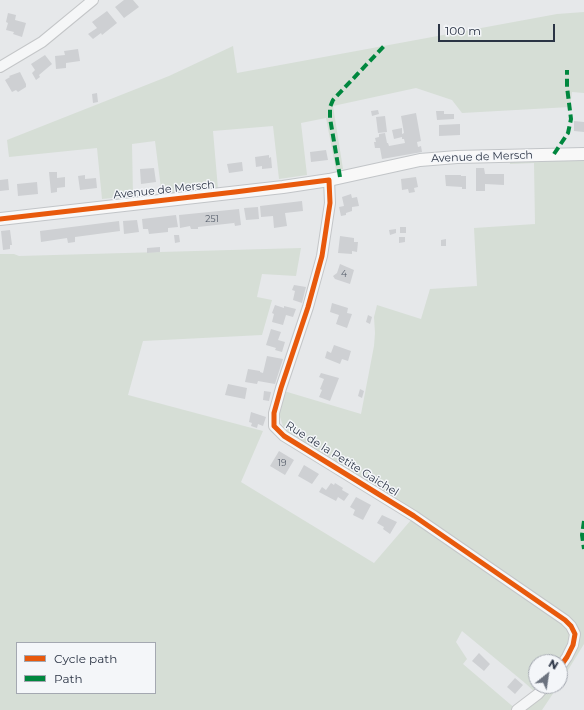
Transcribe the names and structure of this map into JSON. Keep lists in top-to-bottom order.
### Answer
{
  "streets": {
    "main road": ["Avenue de Mersch"],
    "street": ["Rue de la Petite Gaichel"]
  },
  "crossings": [
    ["Avenue de Mersch", "Rue de la Petite Gaichel"]
  ],
  "house_numbers": ["251", "4", "19"],
  "legend": ["Cycle path", "Path"],
  "scale_bar": "100 m",
  "north": "top right"
}
